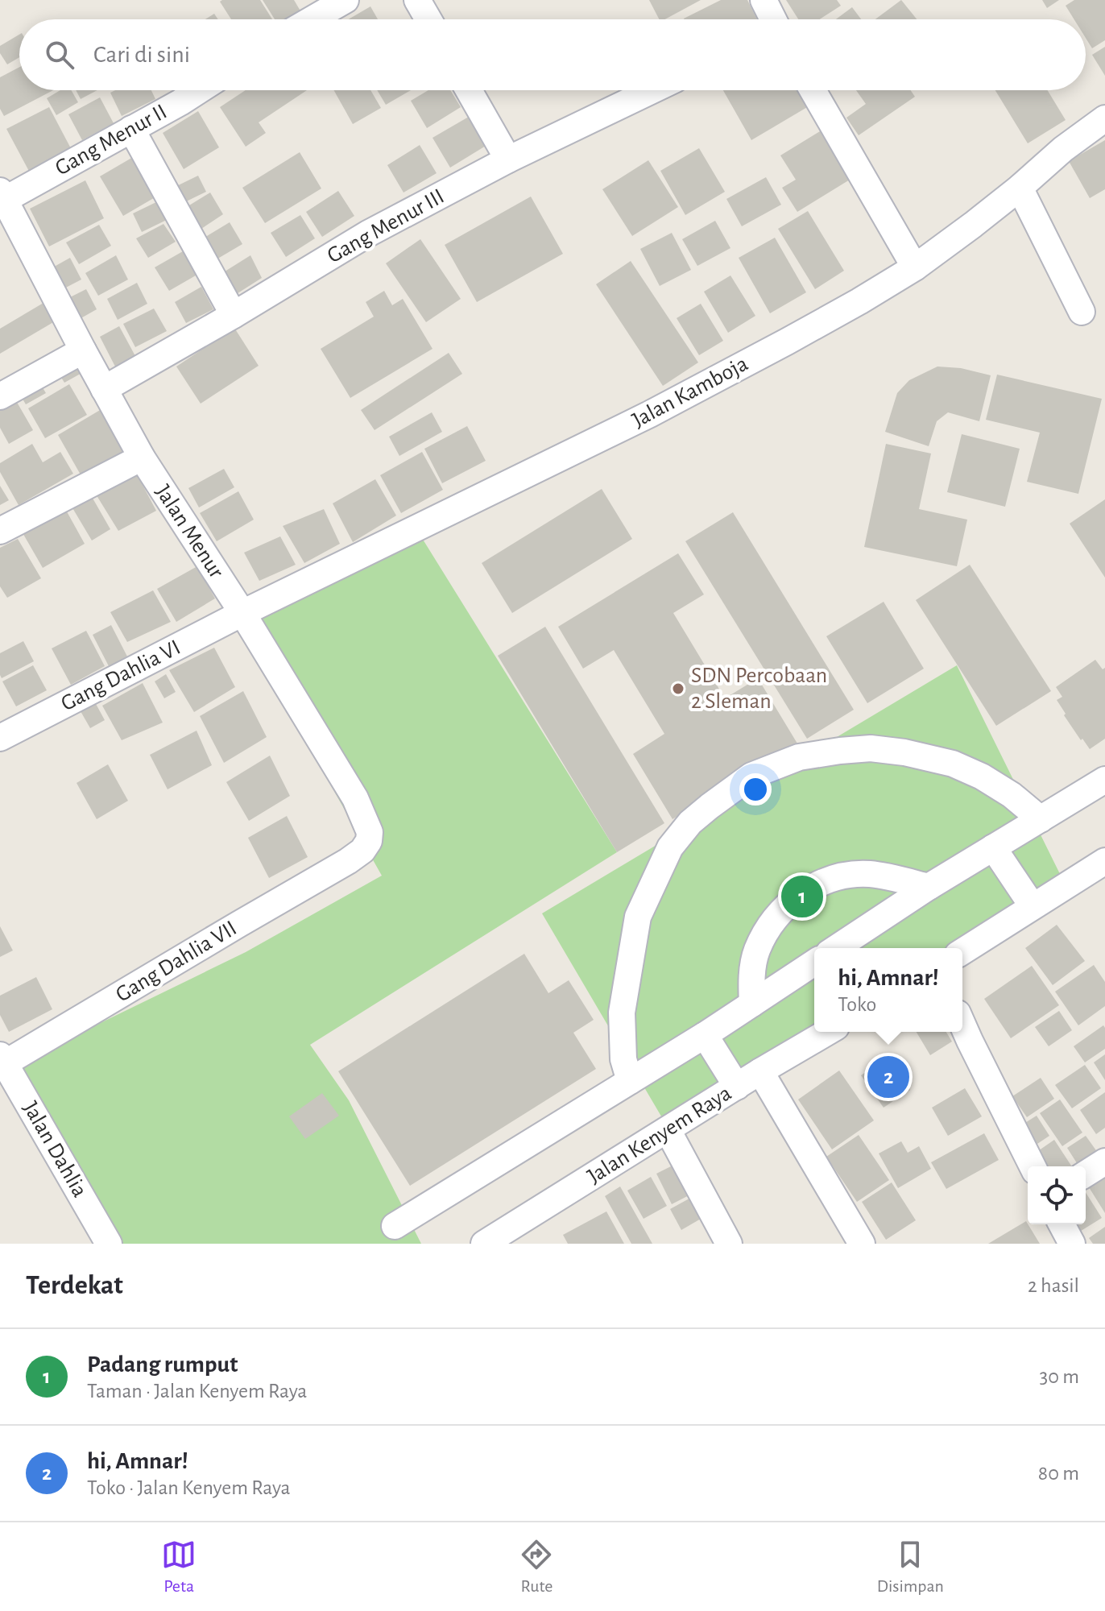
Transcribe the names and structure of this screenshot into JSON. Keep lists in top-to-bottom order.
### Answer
{
  "streets": {
    "street": [
      "Gang Menur II",
      "Gang Menur III",
      "Jalan Kamboja",
      "Jalan Menur",
      "Gang Dahlia VI",
      "Gang Dahlia VII",
      "Jalan Kenyem Raya",
      "Jalan Dahlia"
    ]
  },
  "crossings": [
    ["Gang Menur II", "Jalan Menur"],
    ["Gang Menur III", "Jalan Menur"],
    ["Jalan Kamboja", "Jalan Menur"],
    ["Jalan Kamboja", "Gang Dahlia VI"],
    ["Jalan Menur", "Gang Dahlia VI"],
    ["Jalan Menur", "Gang Dahlia VII"],
    ["Gang Dahlia VII", "Jalan Dahlia"]
  ],
  "places": ["SDN Percobaan 2 Sleman"],
  "page": {
    "search": "Cari di sini",
    "pins": ["1", "2"],
    "popup": ["hi, Amnar!", "Toko"],
    "heading": ["Terdekat", "2 hasil"],
    "list": [
      {
        "mark": "1",
        "name": "Padang rumput",
        "note": "Taman · Jalan Kenyem Raya",
        "value": "30 m"
      },
      {
        "mark": "2",
        "name": "hi, Amnar!",
        "note": "Toko · Jalan Kenyem Raya",
        "value": "80 m"
      }
    ],
    "nav": ["Peta", "Rute", "Disimpan"]
  }
}
